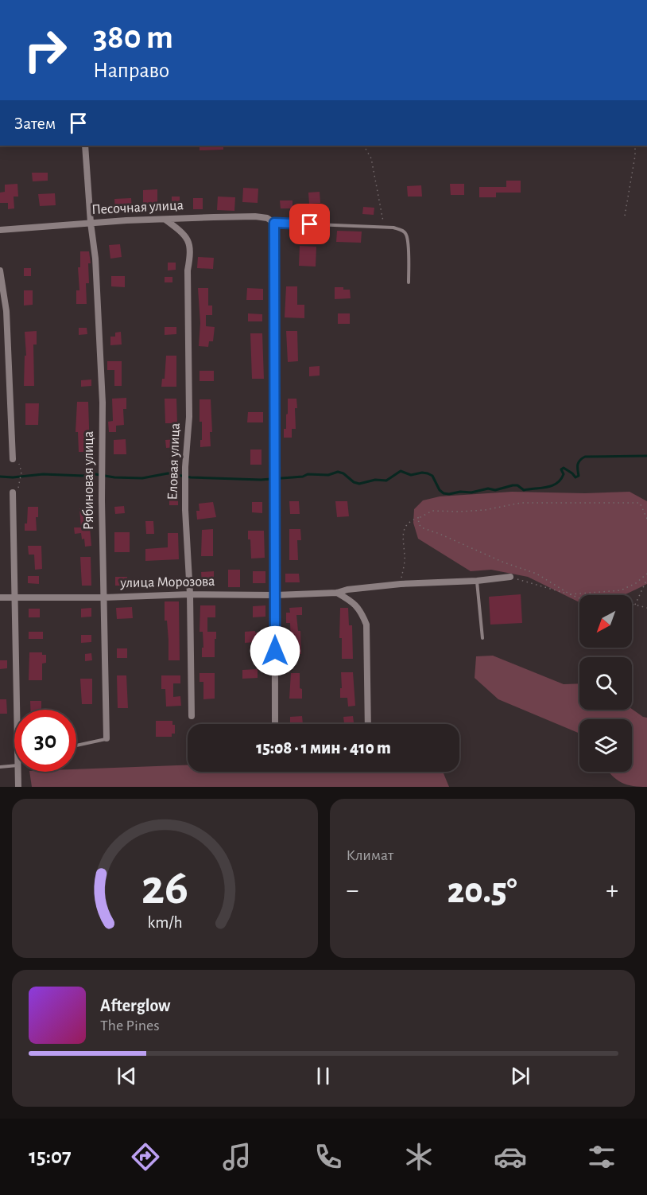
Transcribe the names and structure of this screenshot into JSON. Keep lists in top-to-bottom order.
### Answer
{
  "streets": {
    "street": [
      "Песочная улица",
      "Еловая улица",
      "Рябиновая улица",
      "улица Морозова"
    ]
  },
  "crossings": [
    ["Песочная улица", "Еловая улица"],
    ["Песочная улица", "Рябиновая улица"],
    ["Еловая улица", "улица Морозова"],
    ["Рябиновая улица", "улица Морозова"]
  ],
  "north": "bottom left",
  "page": {
    "turn": ["380 m", "Направо"],
    "then": "Затем",
    "limit": "30",
    "trip": "15:08 · 1 мин · 410 m",
    "tile": "Климат",
    "heat": ["−", "20.5°", "+"],
    "song": ["Afterglow", "The Pines"],
    "tabs": "15:07",
    "gauge": ["26", "km/h"]
  }
}
